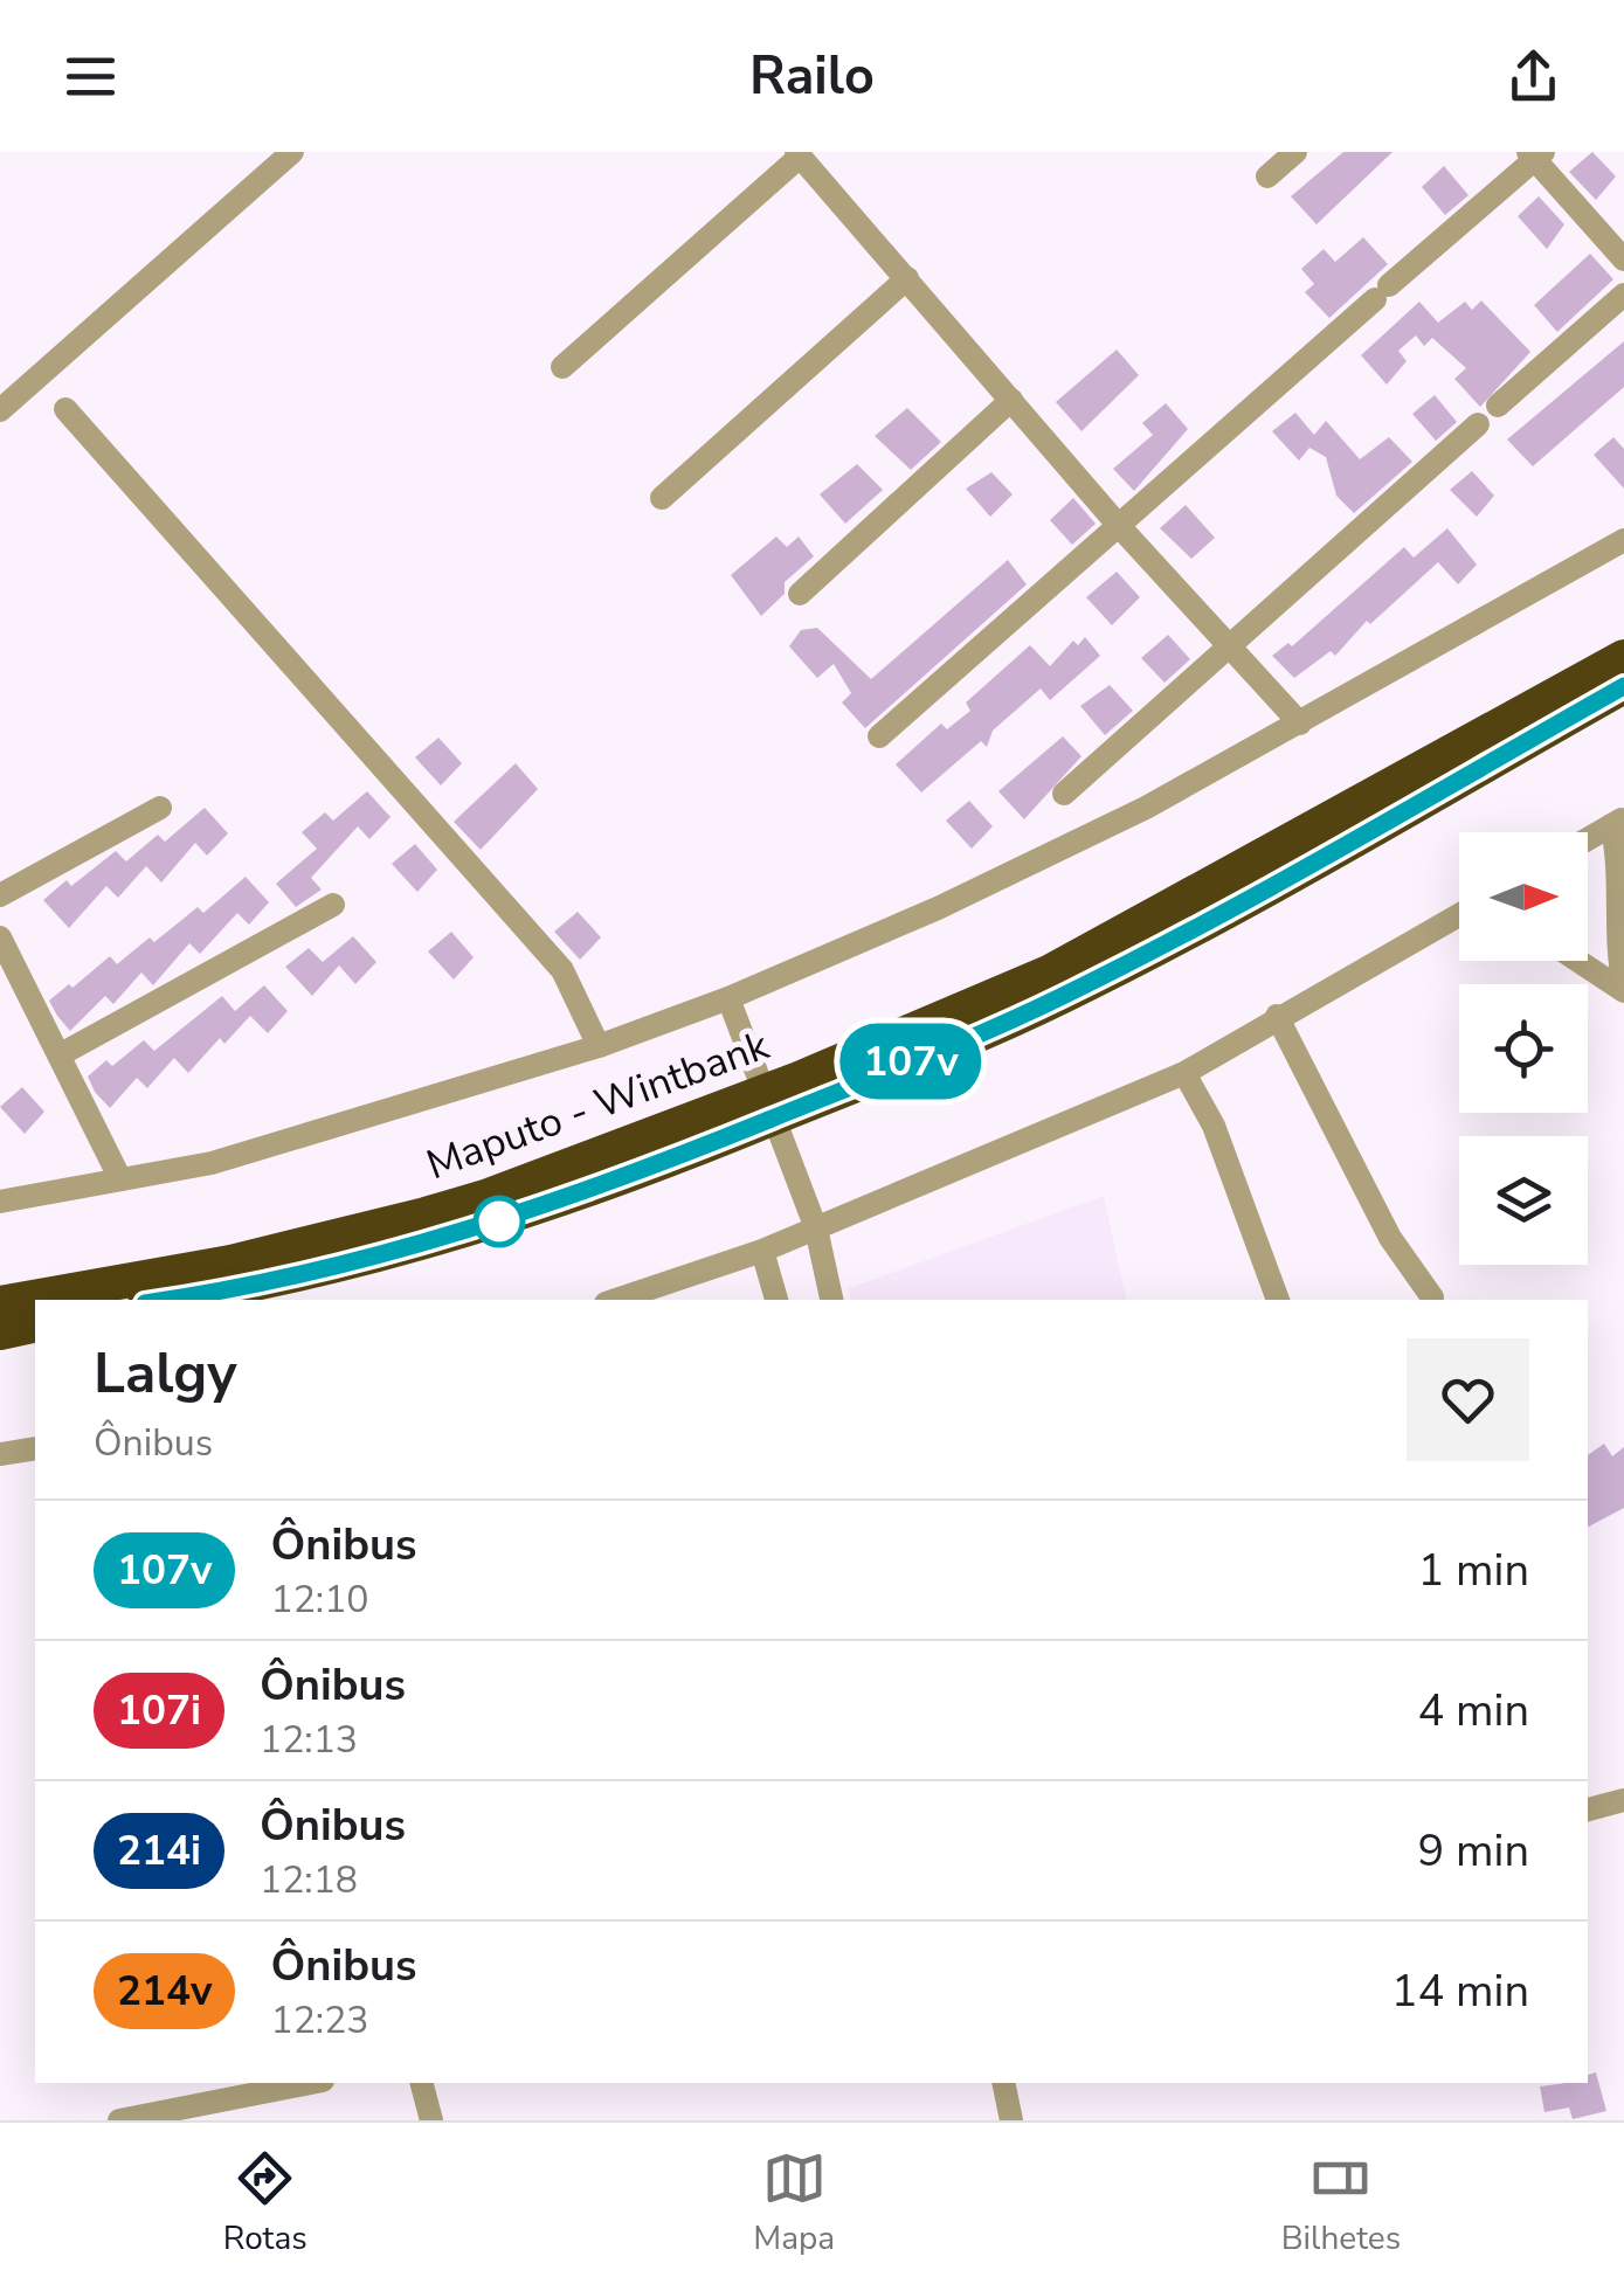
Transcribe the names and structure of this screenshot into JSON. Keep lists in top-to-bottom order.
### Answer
{
  "streets": {
    "highway": ["Maputo - Wintbank"]
  },
  "lines": ["bus line 107v"],
  "north": "right",
  "page": {
    "header": "Railo",
    "on_map": "107v",
    "heading": ["Lalgy", "Ônibus"],
    "list": [
      {
        "mark": "107v",
        "name": "Ônibus",
        "note": "12:10",
        "value": "1 min"
      },
      {
        "mark": "107i",
        "name": "Ônibus",
        "note": "12:13",
        "value": "4 min"
      },
      {
        "mark": "214i",
        "name": "Ônibus",
        "note": "12:18",
        "value": "9 min"
      },
      {
        "mark": "214v",
        "name": "Ônibus",
        "note": "12:23",
        "value": "14 min"
      }
    ],
    "tabs": ["Rotas", "Mapa", "Bilhetes"]
  }
}
